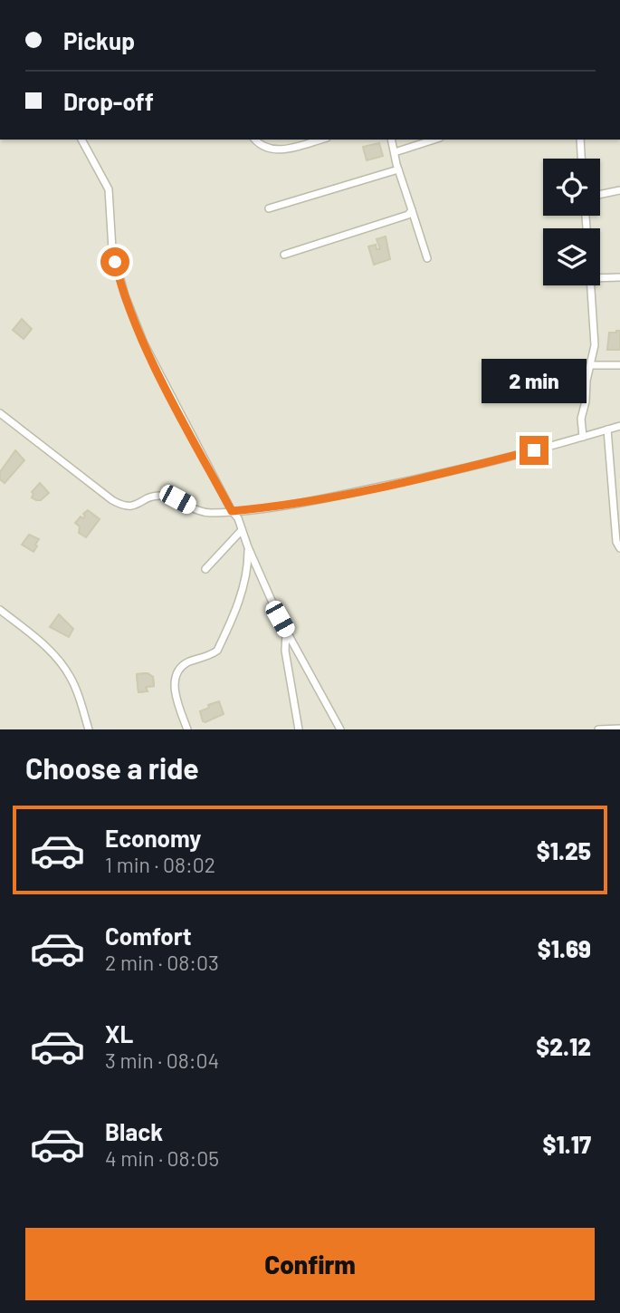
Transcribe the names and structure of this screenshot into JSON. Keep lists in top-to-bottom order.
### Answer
{
  "page": {
    "banner": ["Pickup", "Drop-off"],
    "bubble": "2 min",
    "heading": "Choose a ride",
    "list": [
      {
        "name": "Economy",
        "note": "1 min · 08:02",
        "value": "$1.25"
      },
      {
        "name": "Comfort",
        "note": "2 min · 08:03",
        "value": "$1.69"
      },
      {
        "name": "XL",
        "note": "3 min · 08:04",
        "value": "$2.12"
      },
      {
        "name": "Black",
        "note": "4 min · 08:05",
        "value": "$1.17"
      }
    ],
    "buttons": "Confirm"
  }
}
